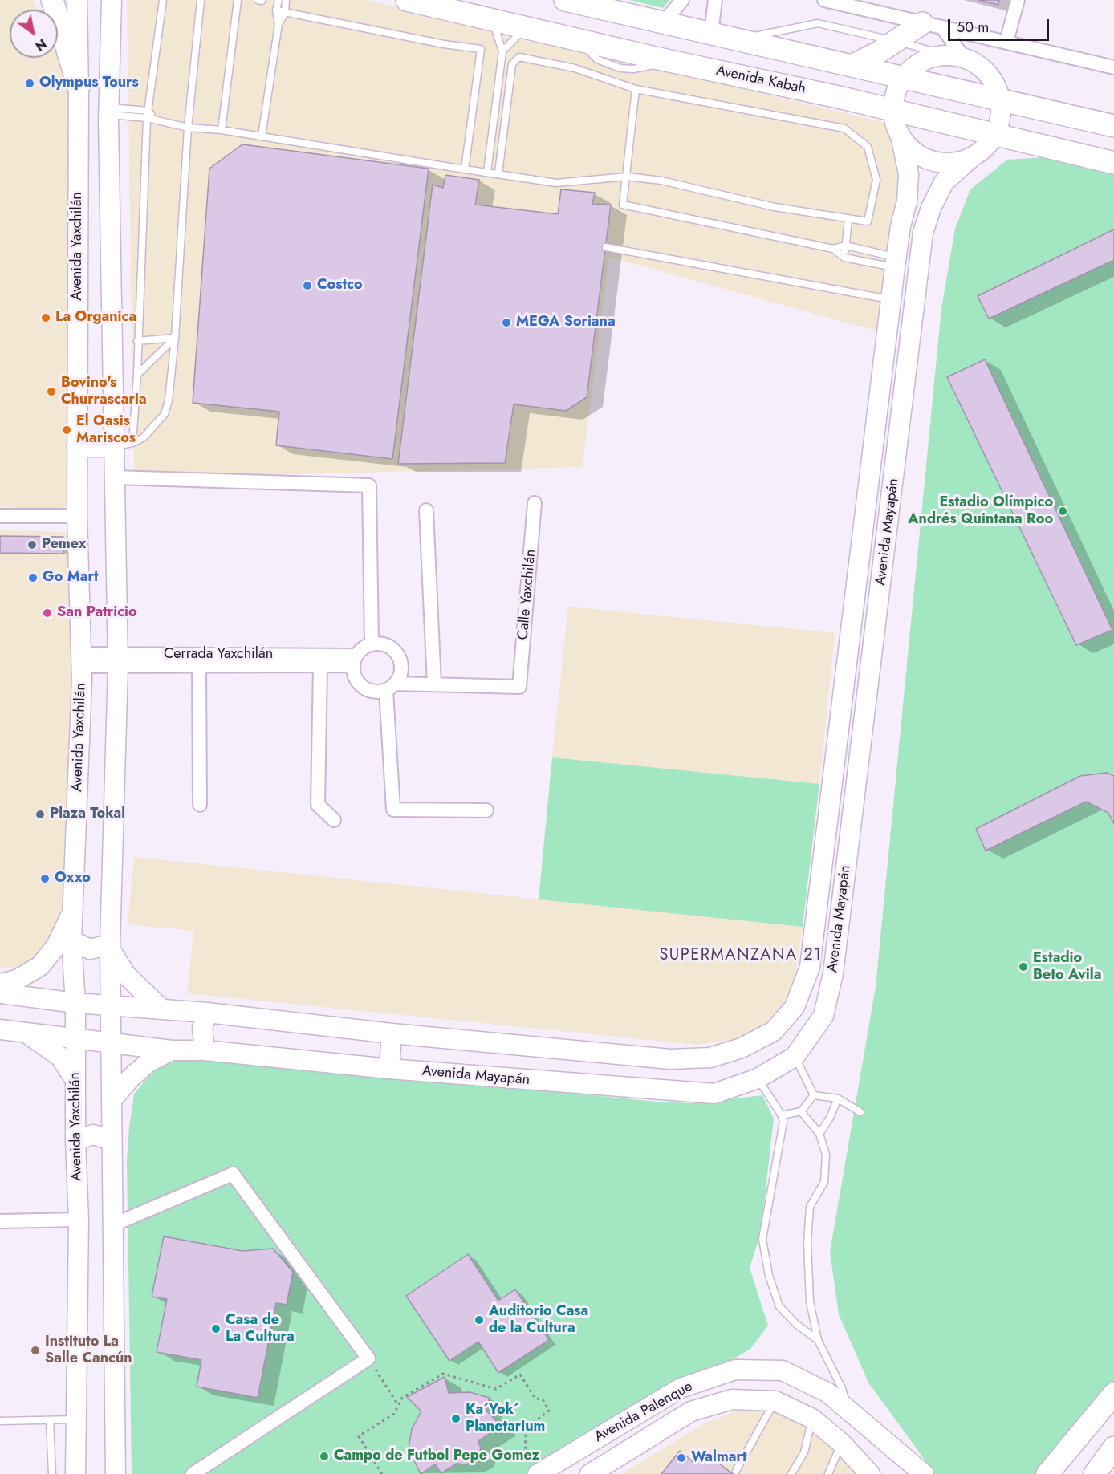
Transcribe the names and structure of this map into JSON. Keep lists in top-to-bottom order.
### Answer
{
  "streets": {
    "main road": ["Avenida Kabah"],
    "street": [
      "Avenida Yaxchilán",
      "Avenida Mayapán",
      "Calle Yaxchilán",
      "Cerrada Yaxchilán",
      "Avenida Palenque"
    ]
  },
  "crossings": [
    ["Avenida Kabah", "Avenida Mayapán"],
    ["Avenida Yaxchilán", "Avenida Mayapán"],
    ["Avenida Yaxchilán", "Cerrada Yaxchilán"]
  ],
  "districts": ["SUPERMANZANA 21"],
  "places": [
    "Olympus Tours",
    "Costco",
    "La Organica",
    "MEGA Soriana",
    "Bovino's Churrascaria",
    "El Oasis Mariscos",
    "Estadio Olímpico Andrés Quintana Roo",
    "Pemex",
    "Go Mart",
    "San Patricio",
    "Plaza Tokal",
    "Oxxo",
    "Estadio Beto Avila",
    "Auditorio Casa de la Cultura",
    "Casa de La Cultura",
    "Instituto La Salle Cancún",
    "Ka´Yok´ Planetarium",
    "Campo de Futbol Pepe Gomez",
    "Walmart"
  ],
  "scale_bar": "50 m",
  "north": "bottom right"
}
